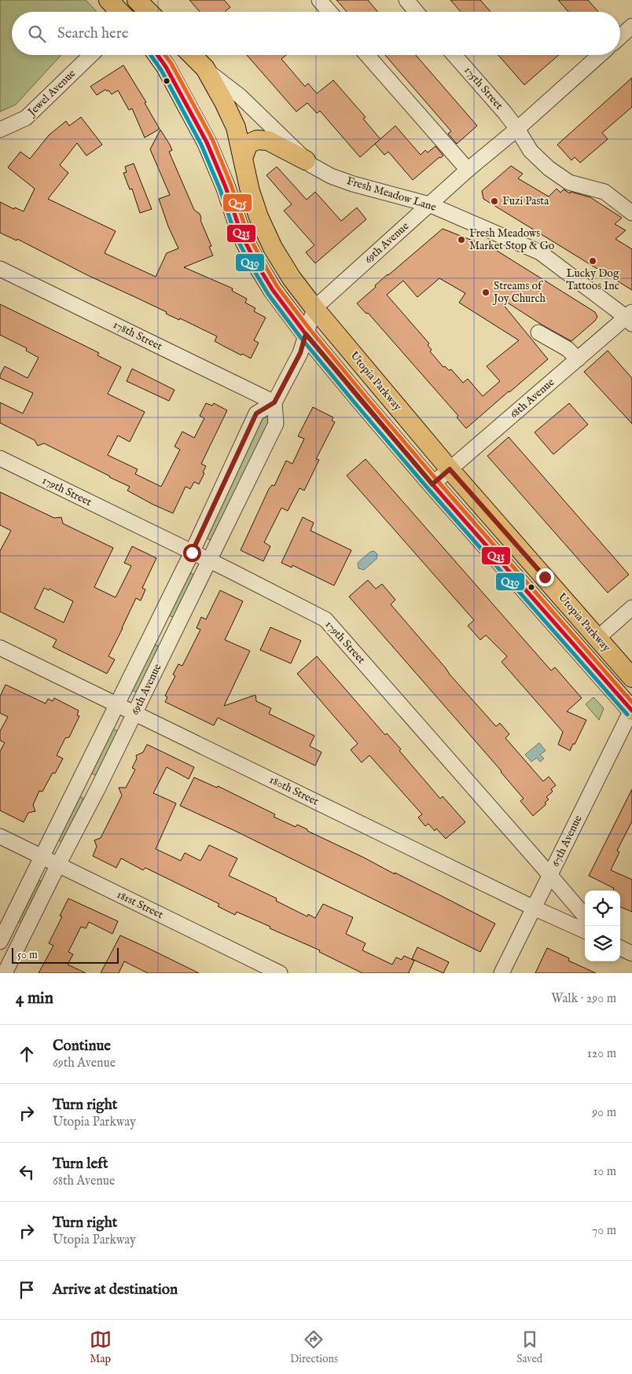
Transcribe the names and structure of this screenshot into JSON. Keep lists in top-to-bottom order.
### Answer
{
  "streets": {
    "main road": ["Utopia Parkway"],
    "street": [
      "175th Street",
      "Jewel Avenue",
      "Fresh Meadow Lane",
      "69th Avenue",
      "178th Street",
      "68th Avenue",
      "179th Street",
      "180th Street",
      "67th Avenue",
      "181st Street"
    ]
  },
  "crossings": [
    ["175th Street", "69th Avenue"],
    ["Fresh Meadow Lane", "69th Avenue"],
    ["Fresh Meadow Lane", "Utopia Parkway"],
    ["Fresh Meadow Lane", "68th Avenue"],
    ["69th Avenue", "178th Street"],
    ["69th Avenue", "Utopia Parkway"],
    ["69th Avenue", "179th Street"],
    ["69th Avenue", "180th Street"],
    ["69th Avenue", "181st Street"],
    ["Utopia Parkway", "68th Avenue"],
    ["Utopia Parkway", "67th Avenue"],
    ["179th Street", "67th Avenue"],
    ["180th Street", "67th Avenue"]
  ],
  "places": [
    "Fuzi Pasta",
    "Fresh Meadows Market Stop & Go",
    "Lucky Dog Tattoos Inc",
    "Streams of Joy Church"
  ],
  "lines": ["transit line Q31", "transit line Q30", "transit line Q75"],
  "scale_bar": "50 m",
  "page": {
    "search": "Search here",
    "scale": "50 m",
    "heading": ["4 min", "Walk · 290 m"],
    "list": [
      ["Continue", "69th Avenue", "120 m"],
      ["Turn right", "Utopia Parkway", "90 m"],
      ["Turn left", "68th Avenue", "10 m"],
      ["Turn right", "Utopia Parkway", "70 m"],
      "Arrive at destination"
    ],
    "nav": ["Map", "Directions", "Saved"]
  }
}
